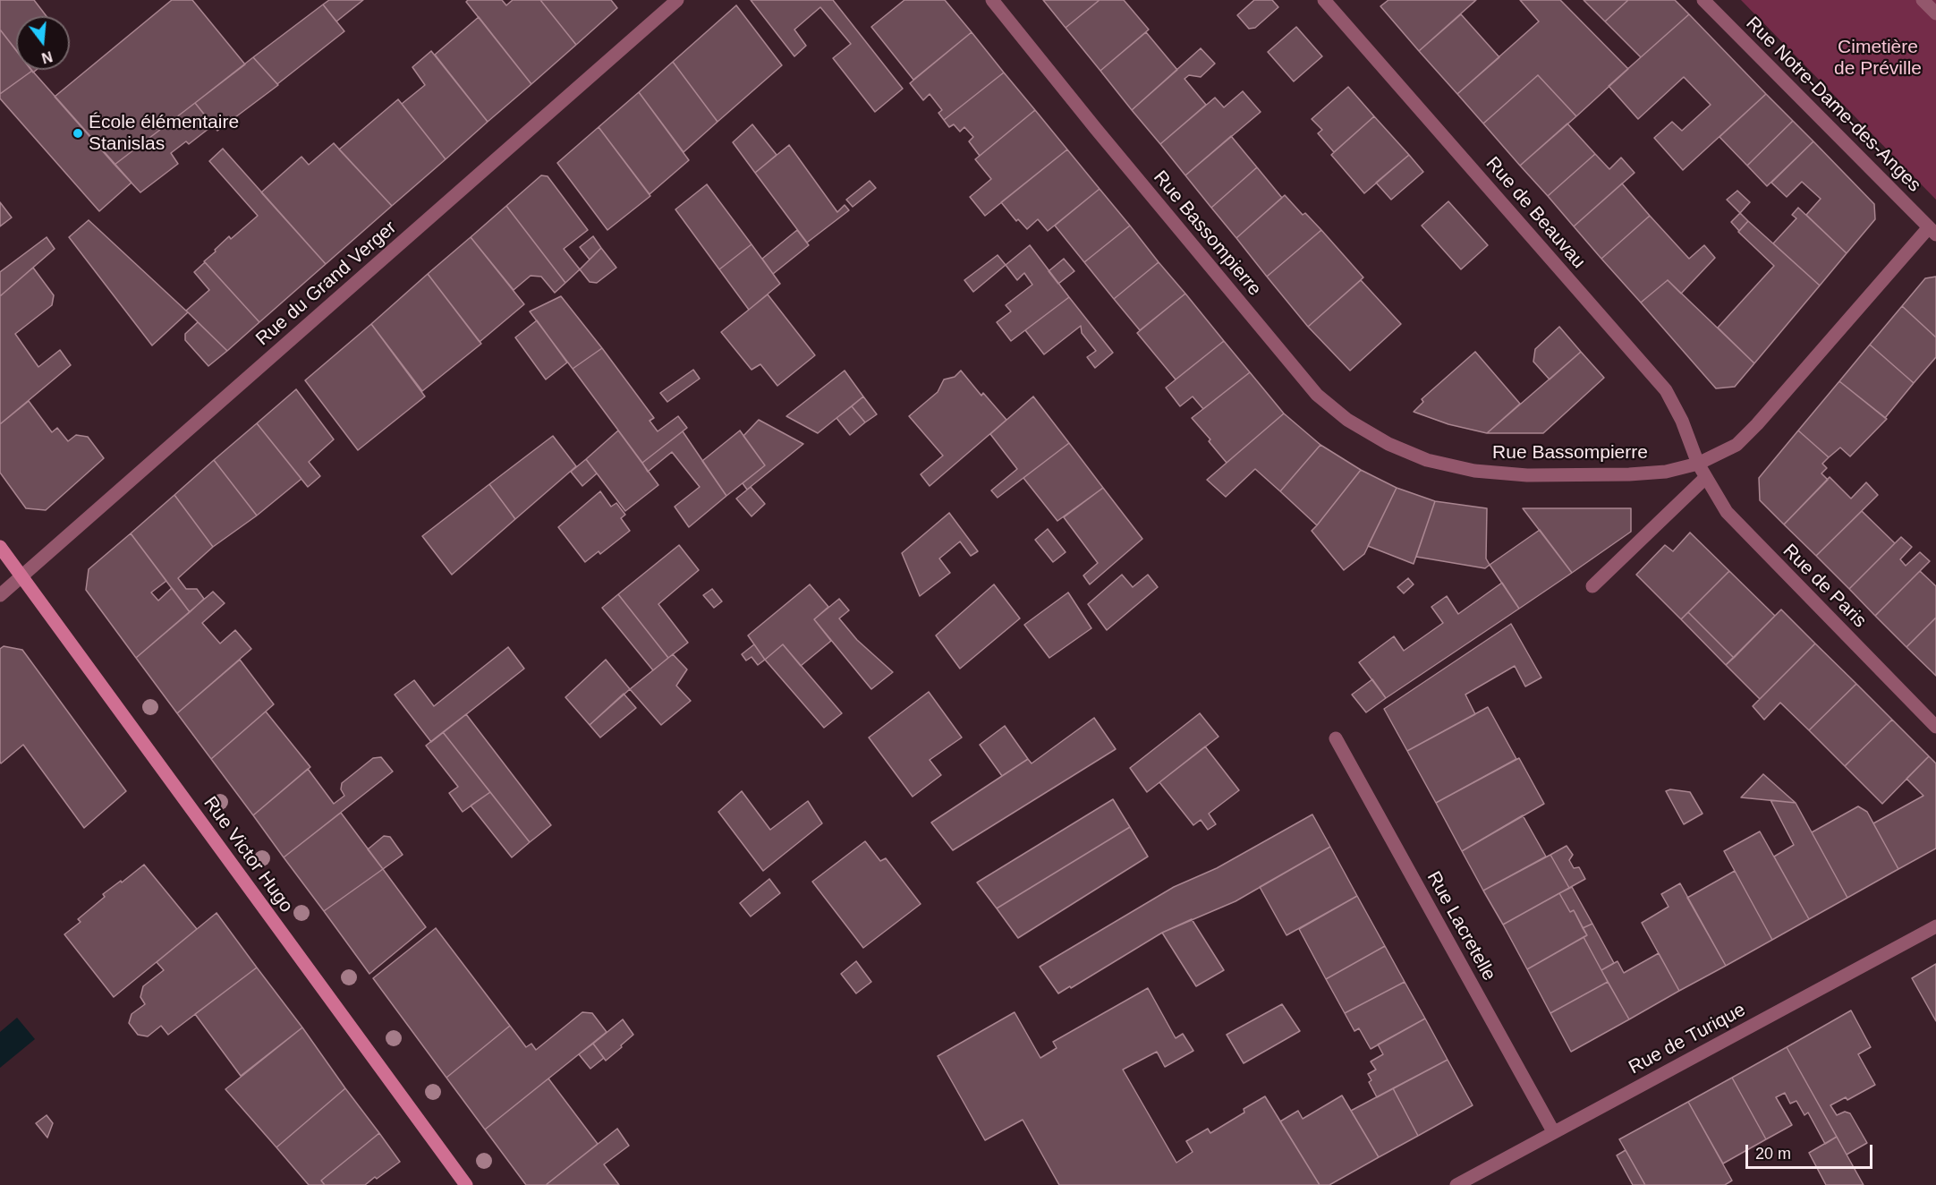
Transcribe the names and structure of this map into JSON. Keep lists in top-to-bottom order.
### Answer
{
  "streets": {
    "main road": ["Rue Victor Hugo"],
    "street": [
      "Rue Notre-Dame-des-Anges",
      "Rue de Beauvau",
      "Rue Bassompierre",
      "Rue du Grand Verger",
      "Rue de Paris",
      "Rue Lacretelle",
      "Rue de Turique"
    ]
  },
  "crossings": [
    ["Rue Notre-Dame-des-Anges", "Rue Bassompierre"],
    ["Rue de Beauvau", "Rue Bassompierre"],
    ["Rue de Beauvau", "Rue de Paris"],
    ["Rue Bassompierre", "Rue de Paris"],
    ["Rue du Grand Verger", "Rue Victor Hugo"],
    ["Rue Lacretelle", "Rue de Turique"]
  ],
  "parks": ["Cimetière de Préville"],
  "places": ["École élémentaire Stanislas"],
  "scale_bar": "20 m",
  "north": "bottom"
}
